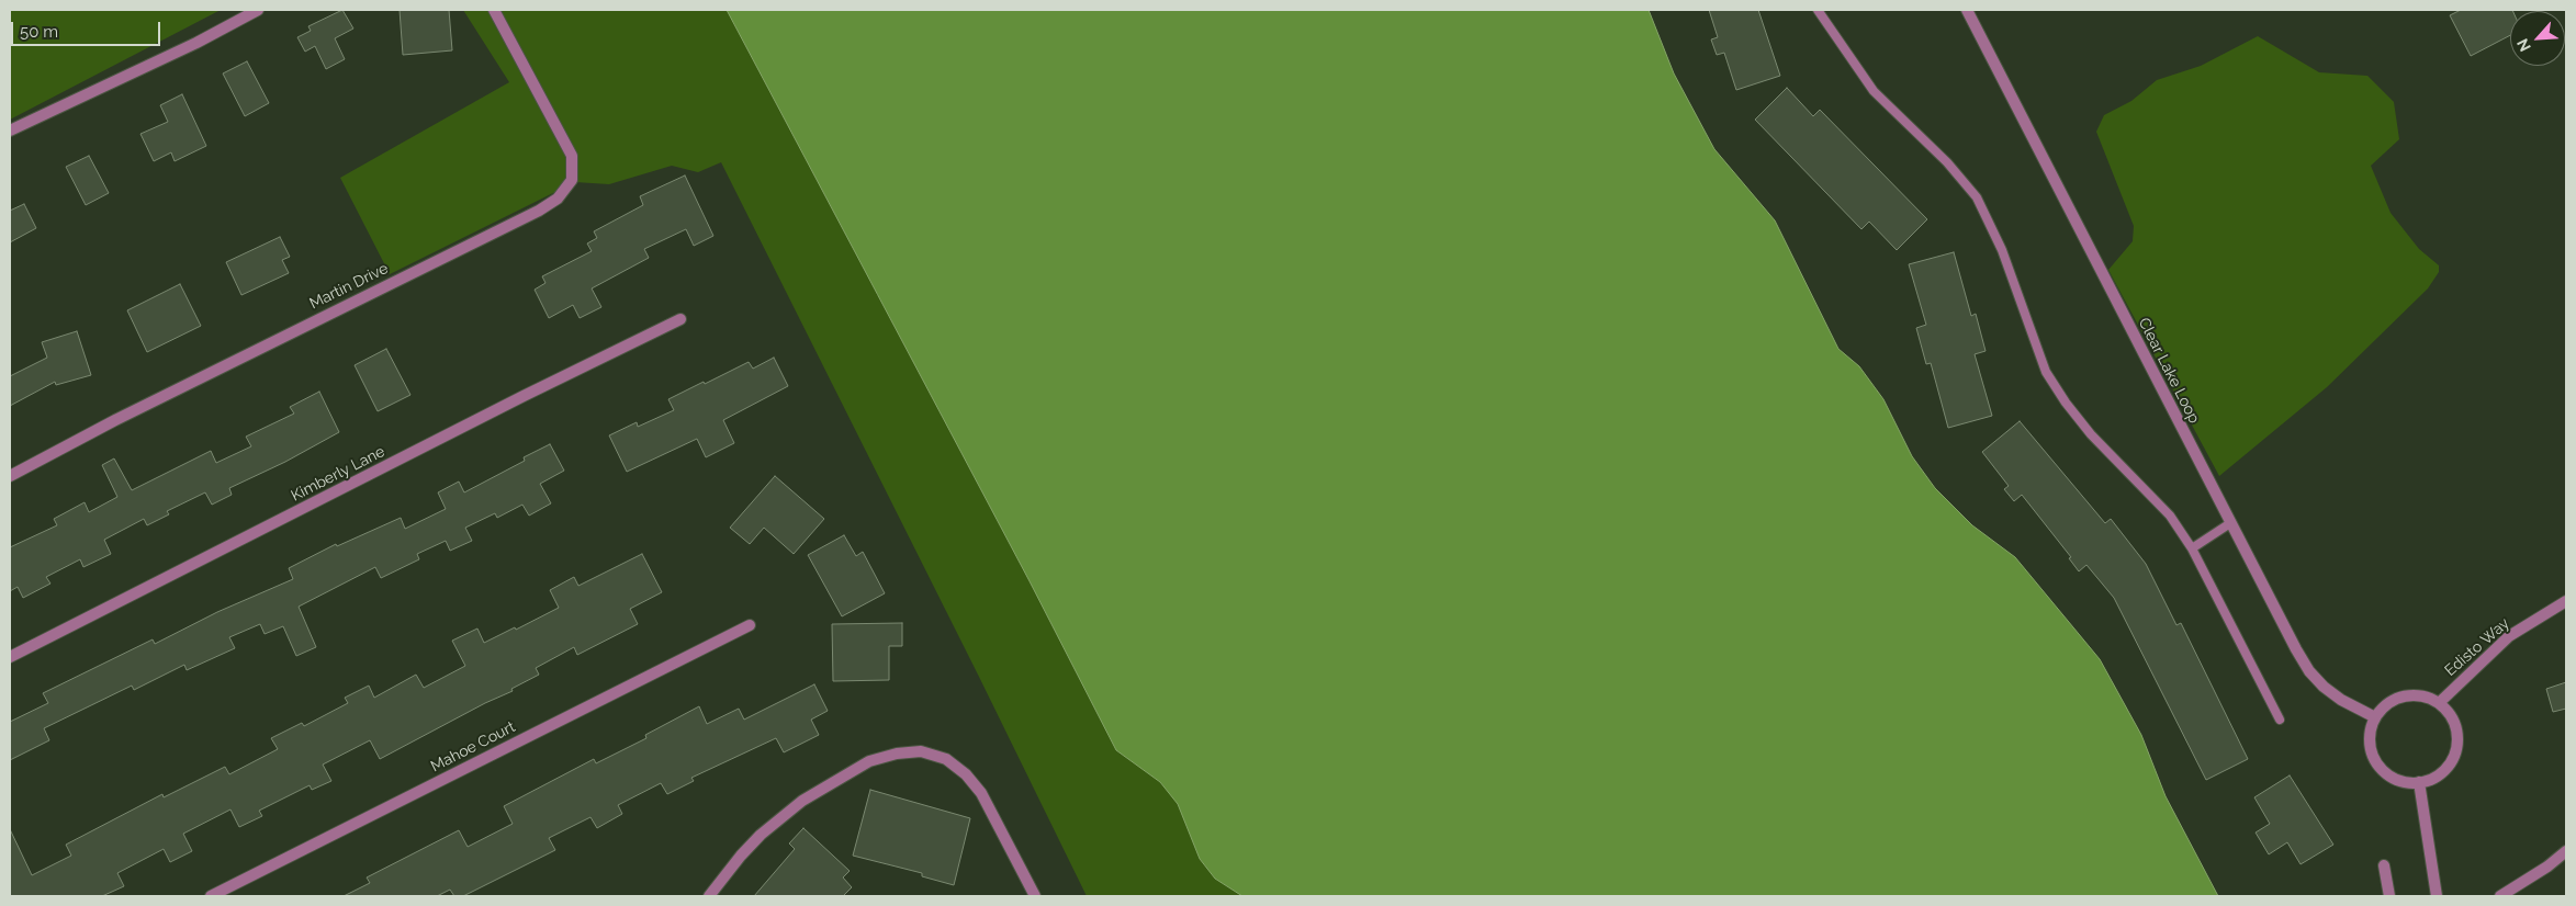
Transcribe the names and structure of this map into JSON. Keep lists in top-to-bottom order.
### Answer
{
  "streets": {
    "street": [
      "Martin Drive",
      "Clear Lake Loop",
      "Kimberly Lane",
      "Edisto Way",
      "Mahoe Court"
    ]
  },
  "crossings": [
    ["Clear Lake Loop", "Edisto Way"]
  ],
  "scale_bar": "50 m",
  "north": "bottom left"
}
